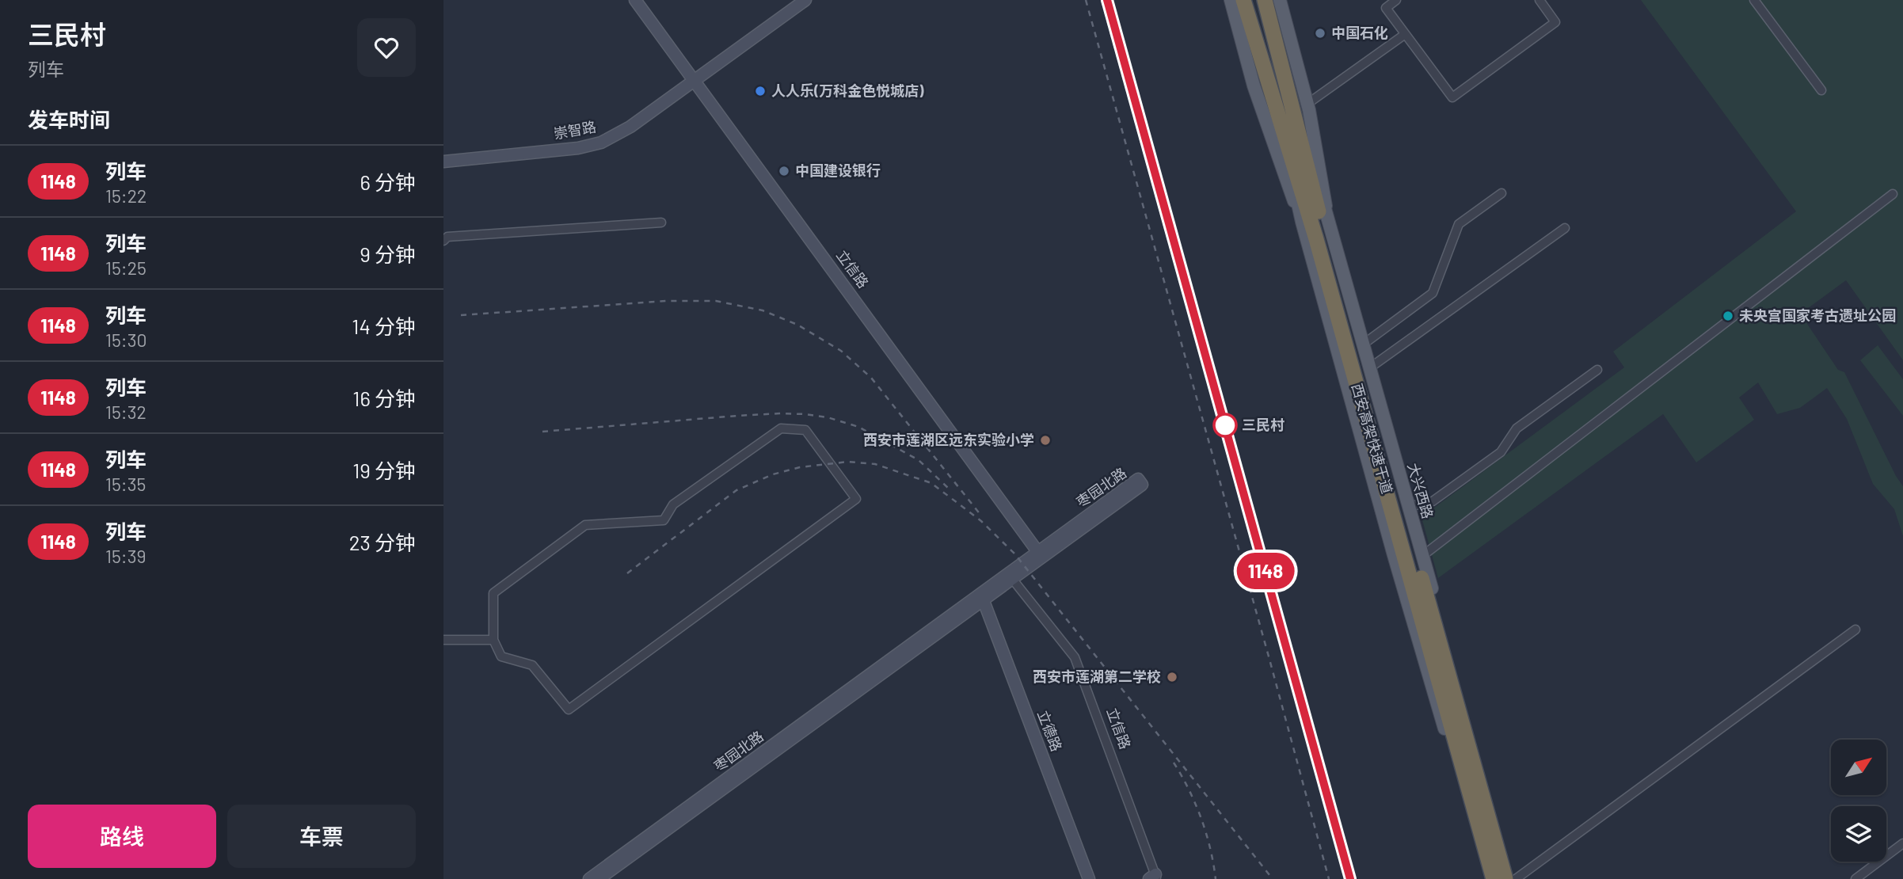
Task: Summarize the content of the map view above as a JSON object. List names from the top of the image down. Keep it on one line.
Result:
{"streets":{"highway":["西安高架快速干道"],"main road":["大兴西路"],"street":["崇智路","立信路","枣园北路","立德路"]},"crossings":[["崇智路","立信路"],["立信路","枣园北路"],["西安高架快速干道","大兴西路"],["枣园北路","立德路"]],"places":["中国石化","人人乐(万科金色悦城店)","中国建设银行","未央宫国家考古遗址公园","三民村","西安市莲湖区远东实验小学","西安市莲湖第二学校"],"north":"top right","page":{"heading":[["三民村","列车"],"发车时间"],"on_map":"1148","list":[{"mark":"1148","name":"列车","note":"15:22","value":"6 分钟"},{"mark":"1148","name":"列车","note":"15:25","value":"9 分钟"},{"mark":"1148","name":"列车","note":"15:30","value":"14 分钟"},{"mark":"1148","name":"列车","note":"15:32","value":"16 分钟"},{"mark":"1148","name":"列车","note":"15:35","value":"19 分钟"},{"mark":"1148","name":"列车","note":"15:39","value":"23 分钟"}],"buttons":["路线","车票"]}}
